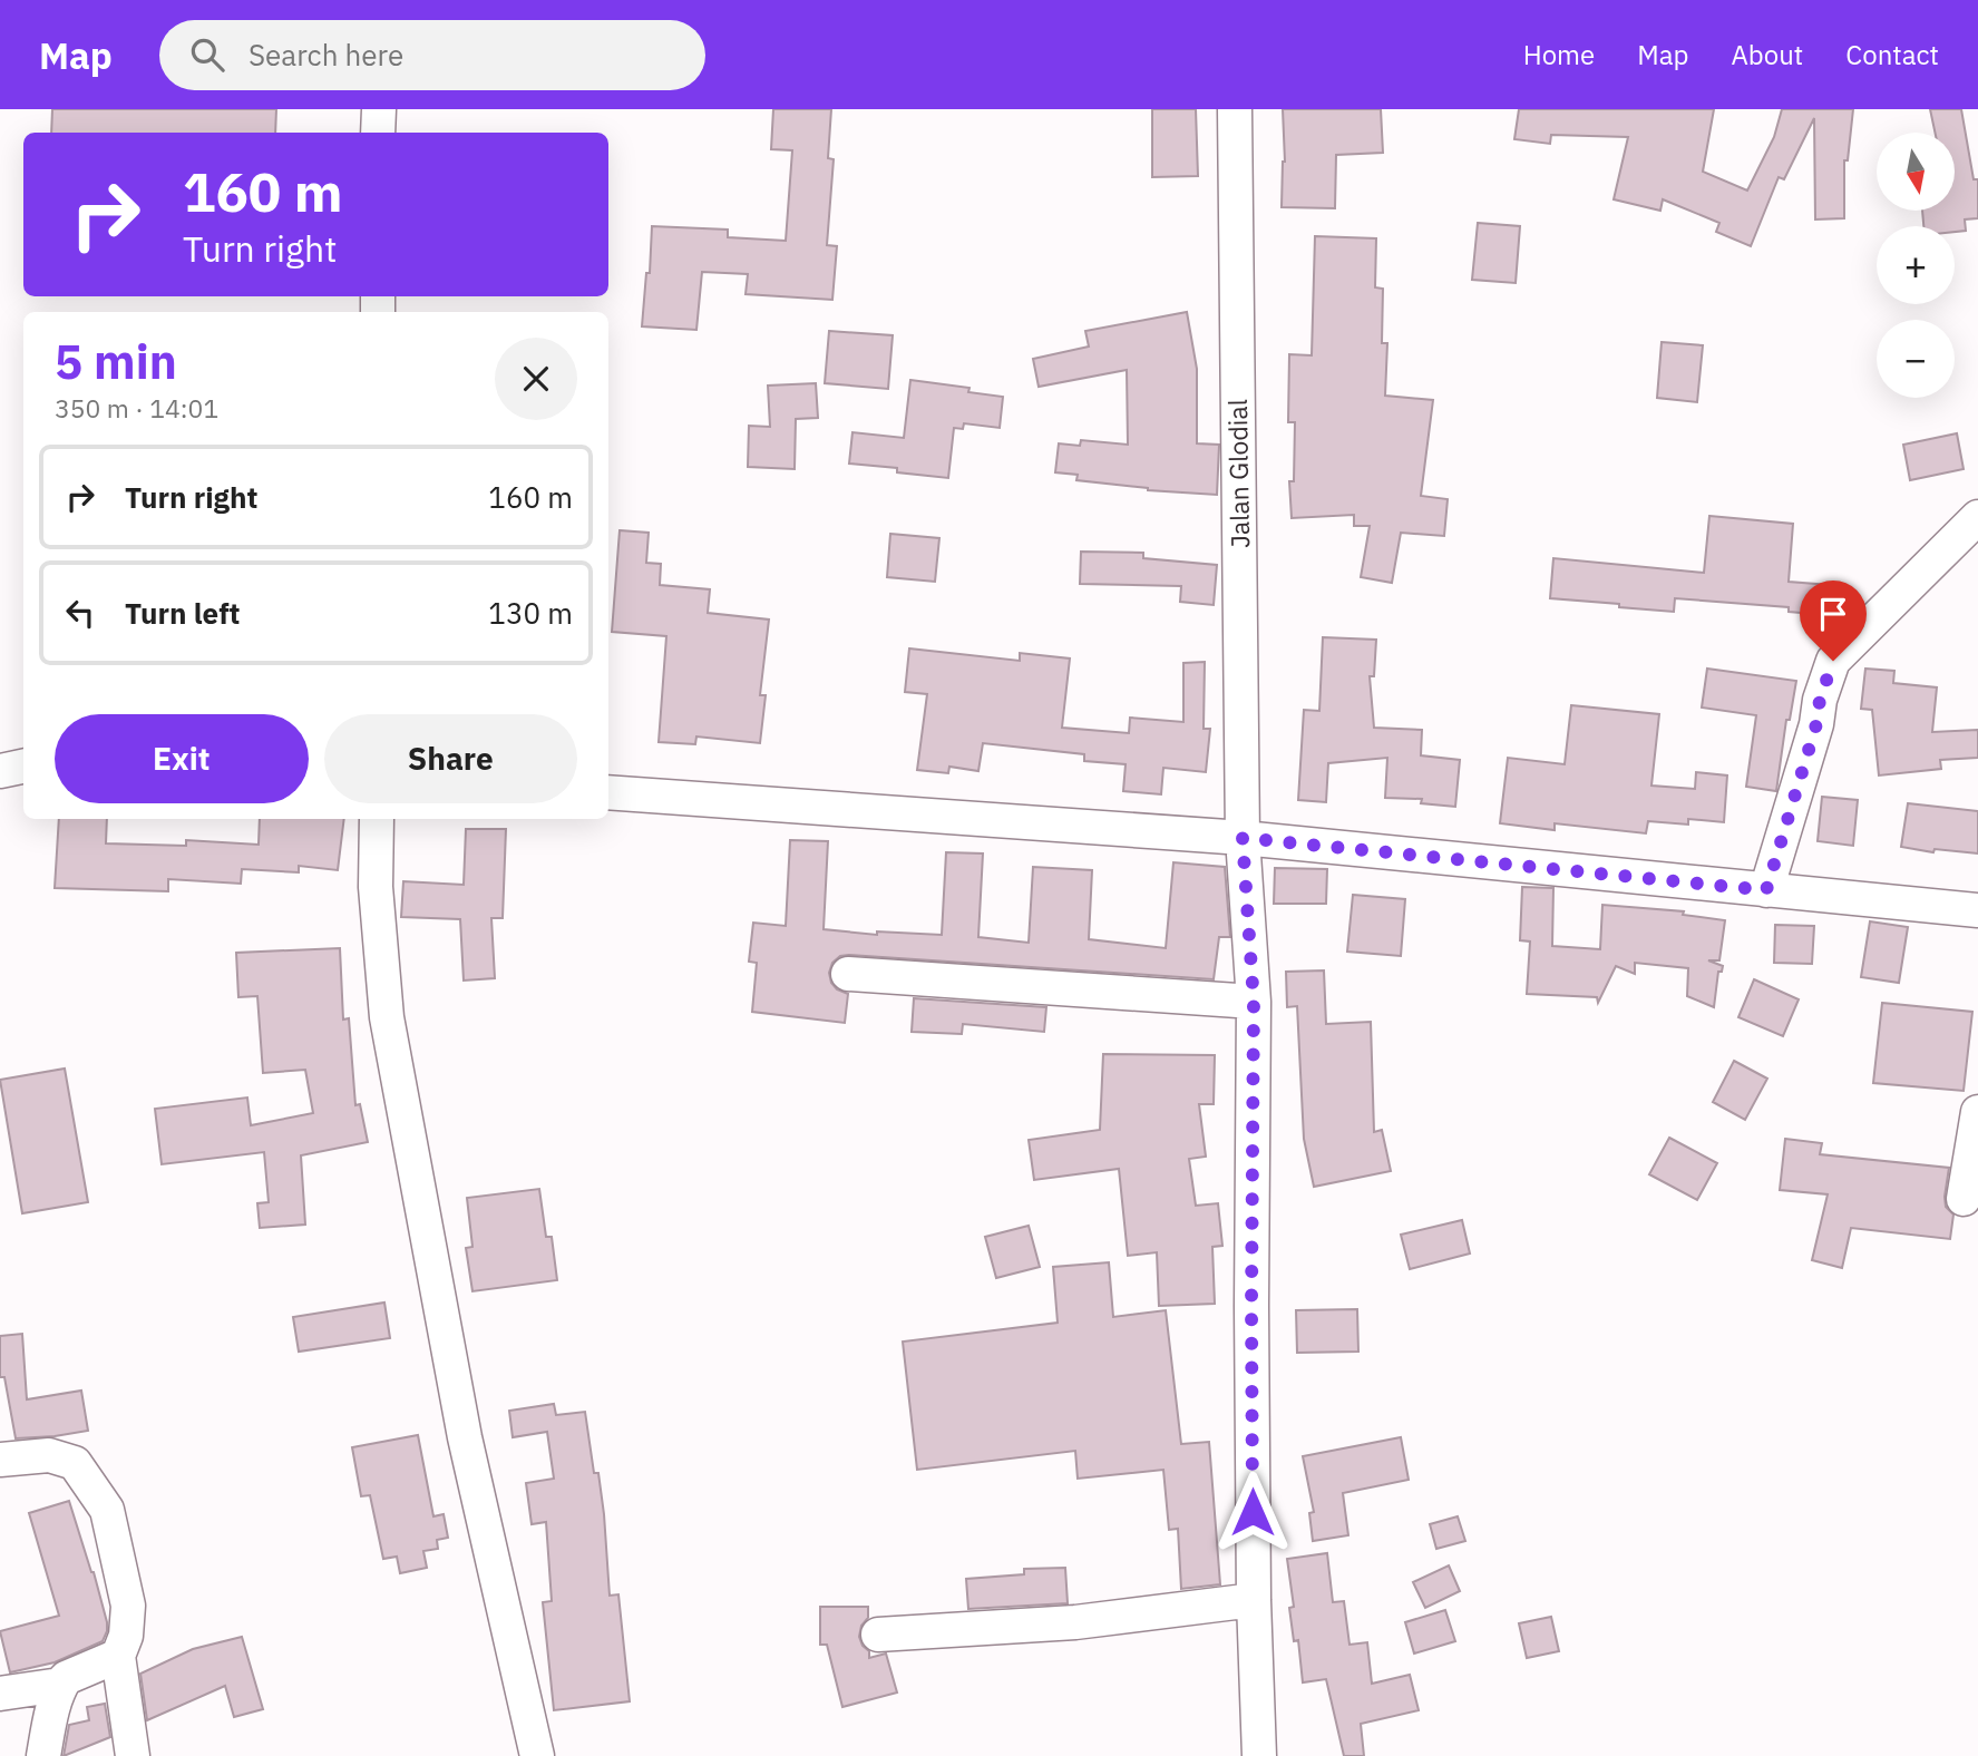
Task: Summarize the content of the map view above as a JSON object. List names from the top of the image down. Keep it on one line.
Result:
{"streets":{"street":["Jalan Glodial"]},"north":"bottom","page":{"header":"Map","search":"Search here","nav":["Home","Map","About","Contact"],"map_buttons":["+","−"],"turn":["160 m","Turn right"],"heading":["5 min","350 m · 14:01"],"list":[{"name":"Turn right","value":"160 m"},{"name":"Turn left","value":"130 m"}],"buttons":["Exit","Share"]}}
